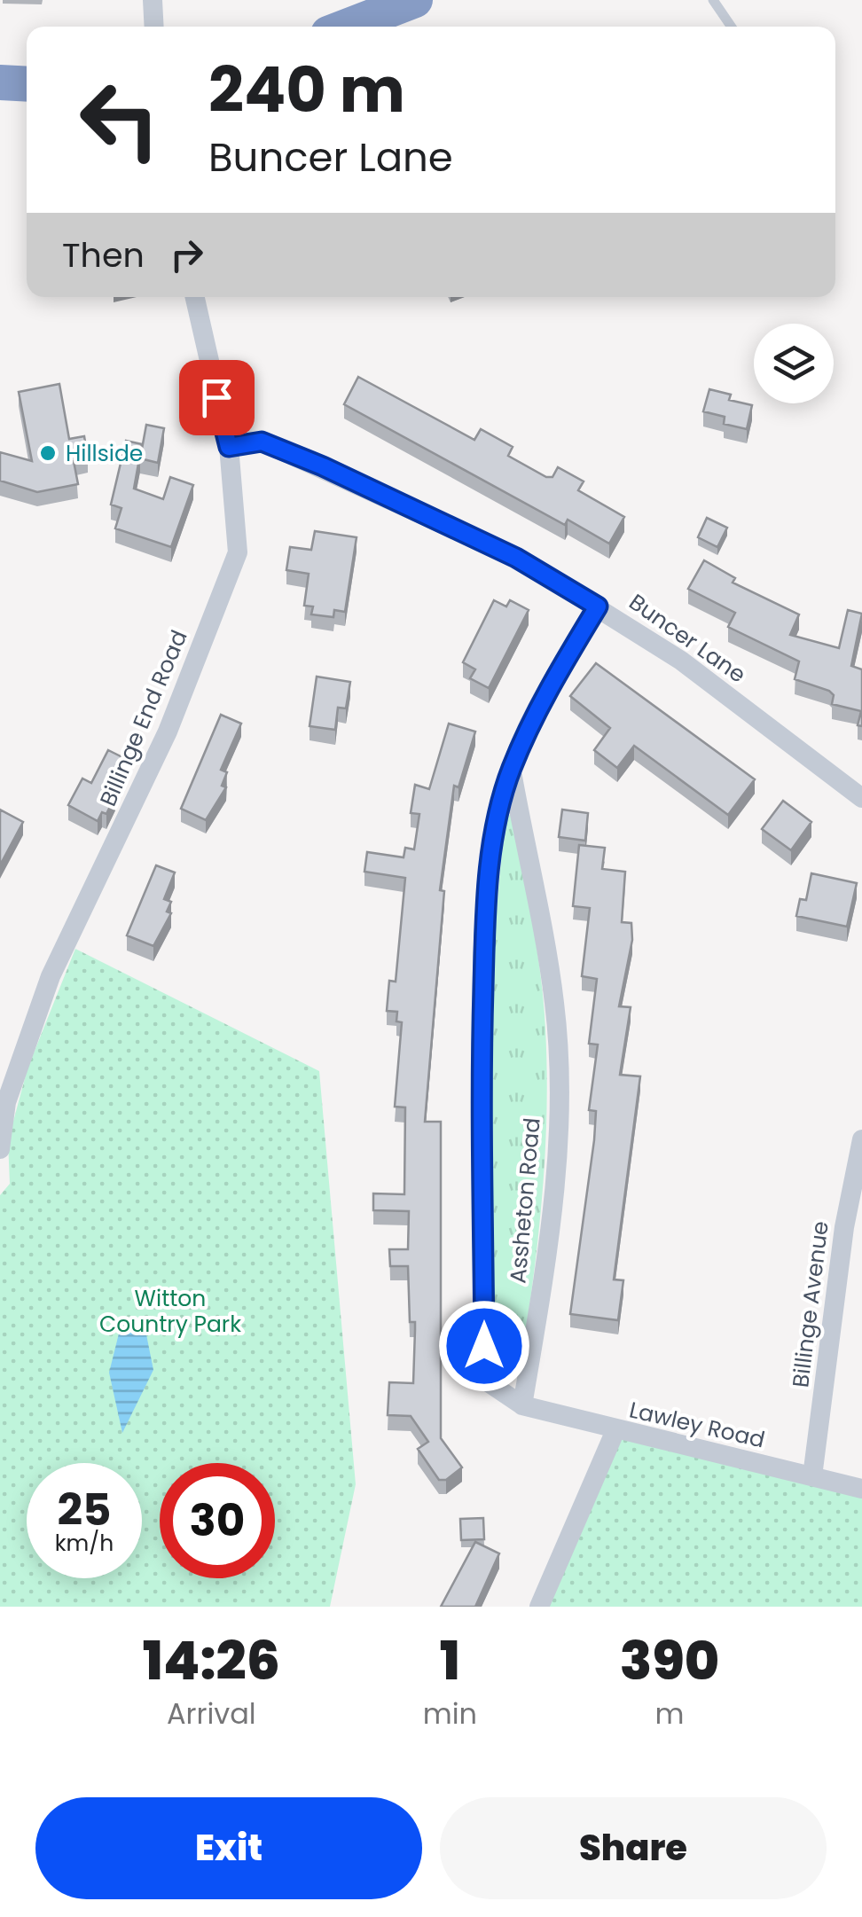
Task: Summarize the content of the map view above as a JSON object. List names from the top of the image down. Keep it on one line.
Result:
{"streets":{"street":["Buncer Lane","Billinge End Road","Assheton Road","Billinge Avenue","Lawley Road"]},"crossings":[["Buncer Lane","Billinge End Road"],["Buncer Lane","Assheton Road"],["Assheton Road","Lawley Road"],["Billinge Avenue","Lawley Road"]],"parks":["Witton Country Park"],"places":["Hillside"],"page":{"turn":["240 m","Buncer Lane"],"then":"Then","speed":"25 km/h","limit":"30","eta":["14:26","Arrival","1","min","390","m"],"buttons":["Exit","Share"]}}
